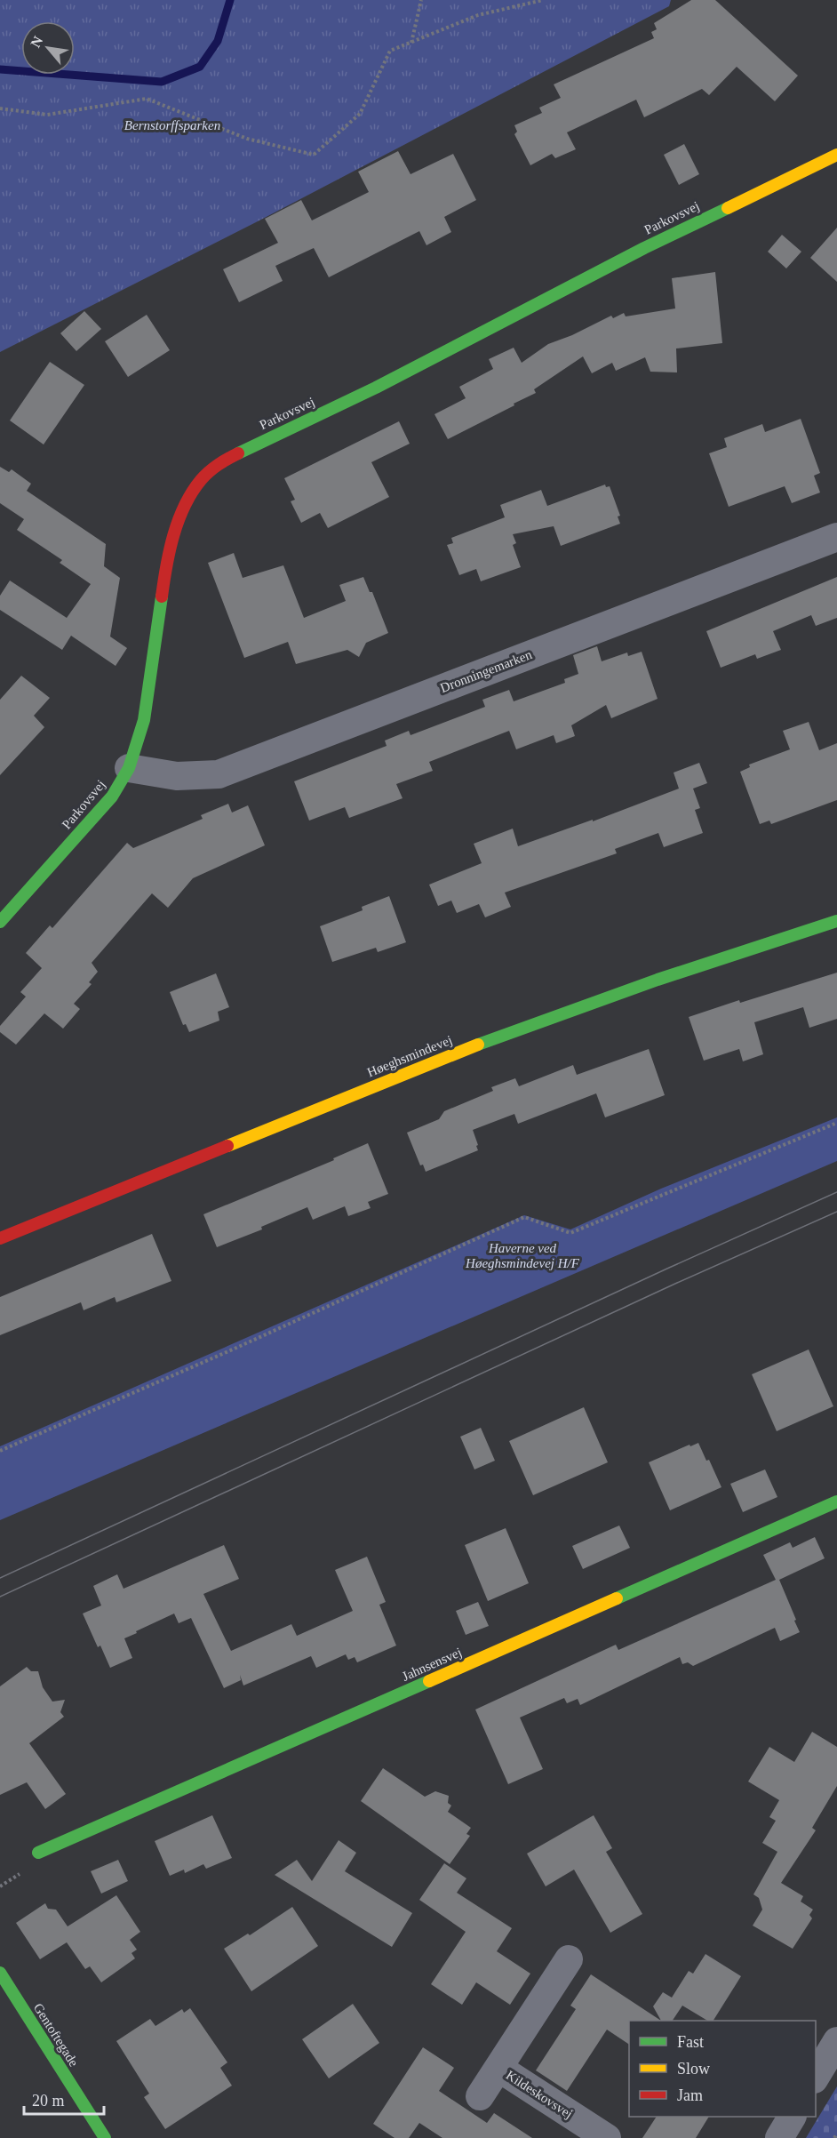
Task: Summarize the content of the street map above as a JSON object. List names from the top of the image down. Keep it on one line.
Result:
{"streets":{"street":["Parkovsvej","Dronningemarken","Høeghsmindevej","Jahnsensvej","Gentoftegade","Kildeskovsvej"]},"crossings":[["Parkovsvej","Dronningemarken"]],"parks":["Bernstorffsparken","Haverne ved Høeghsmindevej H/F"],"legend":["Fast","Slow","Jam"],"scale_bar":"20 m","north":"top left"}
